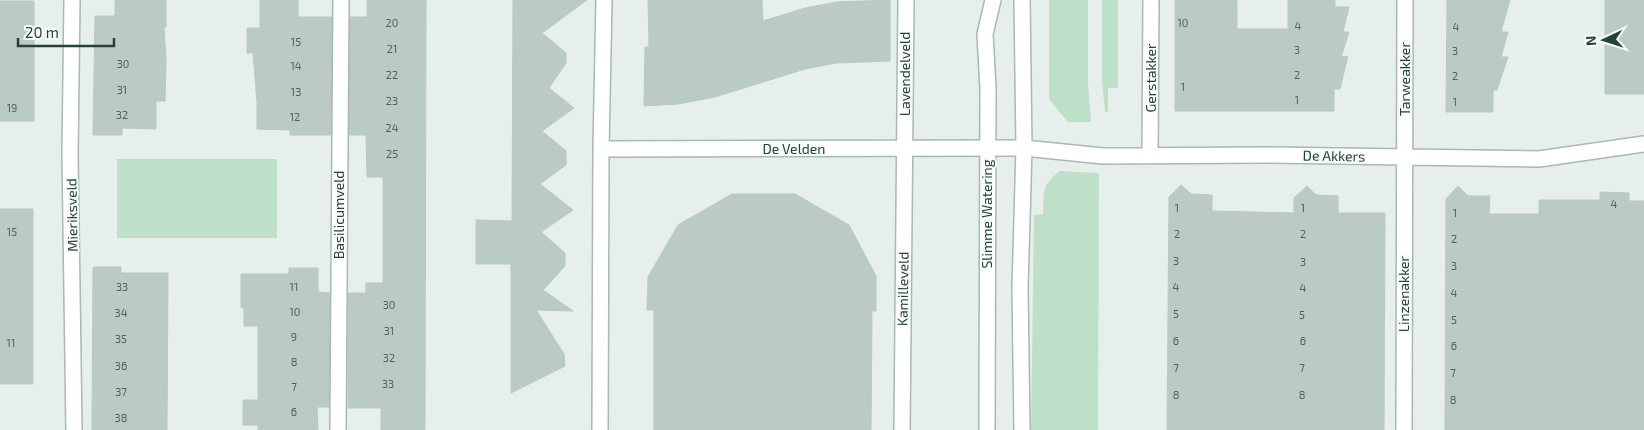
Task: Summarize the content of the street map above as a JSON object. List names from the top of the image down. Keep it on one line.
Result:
{"streets":{"street":["Lavendelveld","Gerstakker","Tarweakker","De Velden","De Akkers","Slimme Watering","Mieriksveld","Basilicumveld","Kamilleveld","Linzenakker"]},"crossings":[["Lavendelveld","De Velden"],["Lavendelveld","Kamilleveld"],["Gerstakker","De Akkers"],["Tarweakker","De Akkers"],["Tarweakker","Linzenakker"],["De Velden","De Akkers"],["De Velden","Slimme Watering"],["De Velden","Kamilleveld"],["De Akkers","Slimme Watering"],["De Akkers","Linzenakker"]],"house_numbers":["20","10","4","4","15","21","3","3","30","14","22","2","2","1","31","13","1","23","1","19","32","12","24","25","4","1","1","1","15","2","2","2","3","3","3","33","11","4","4","4","30","10","34","5","5","5","31","9","35","6","6","11","6","32","8","36","7","7","7","33","7","37","8","8","8","6","38"],"scale_bar":"20 m","north":"left"}
